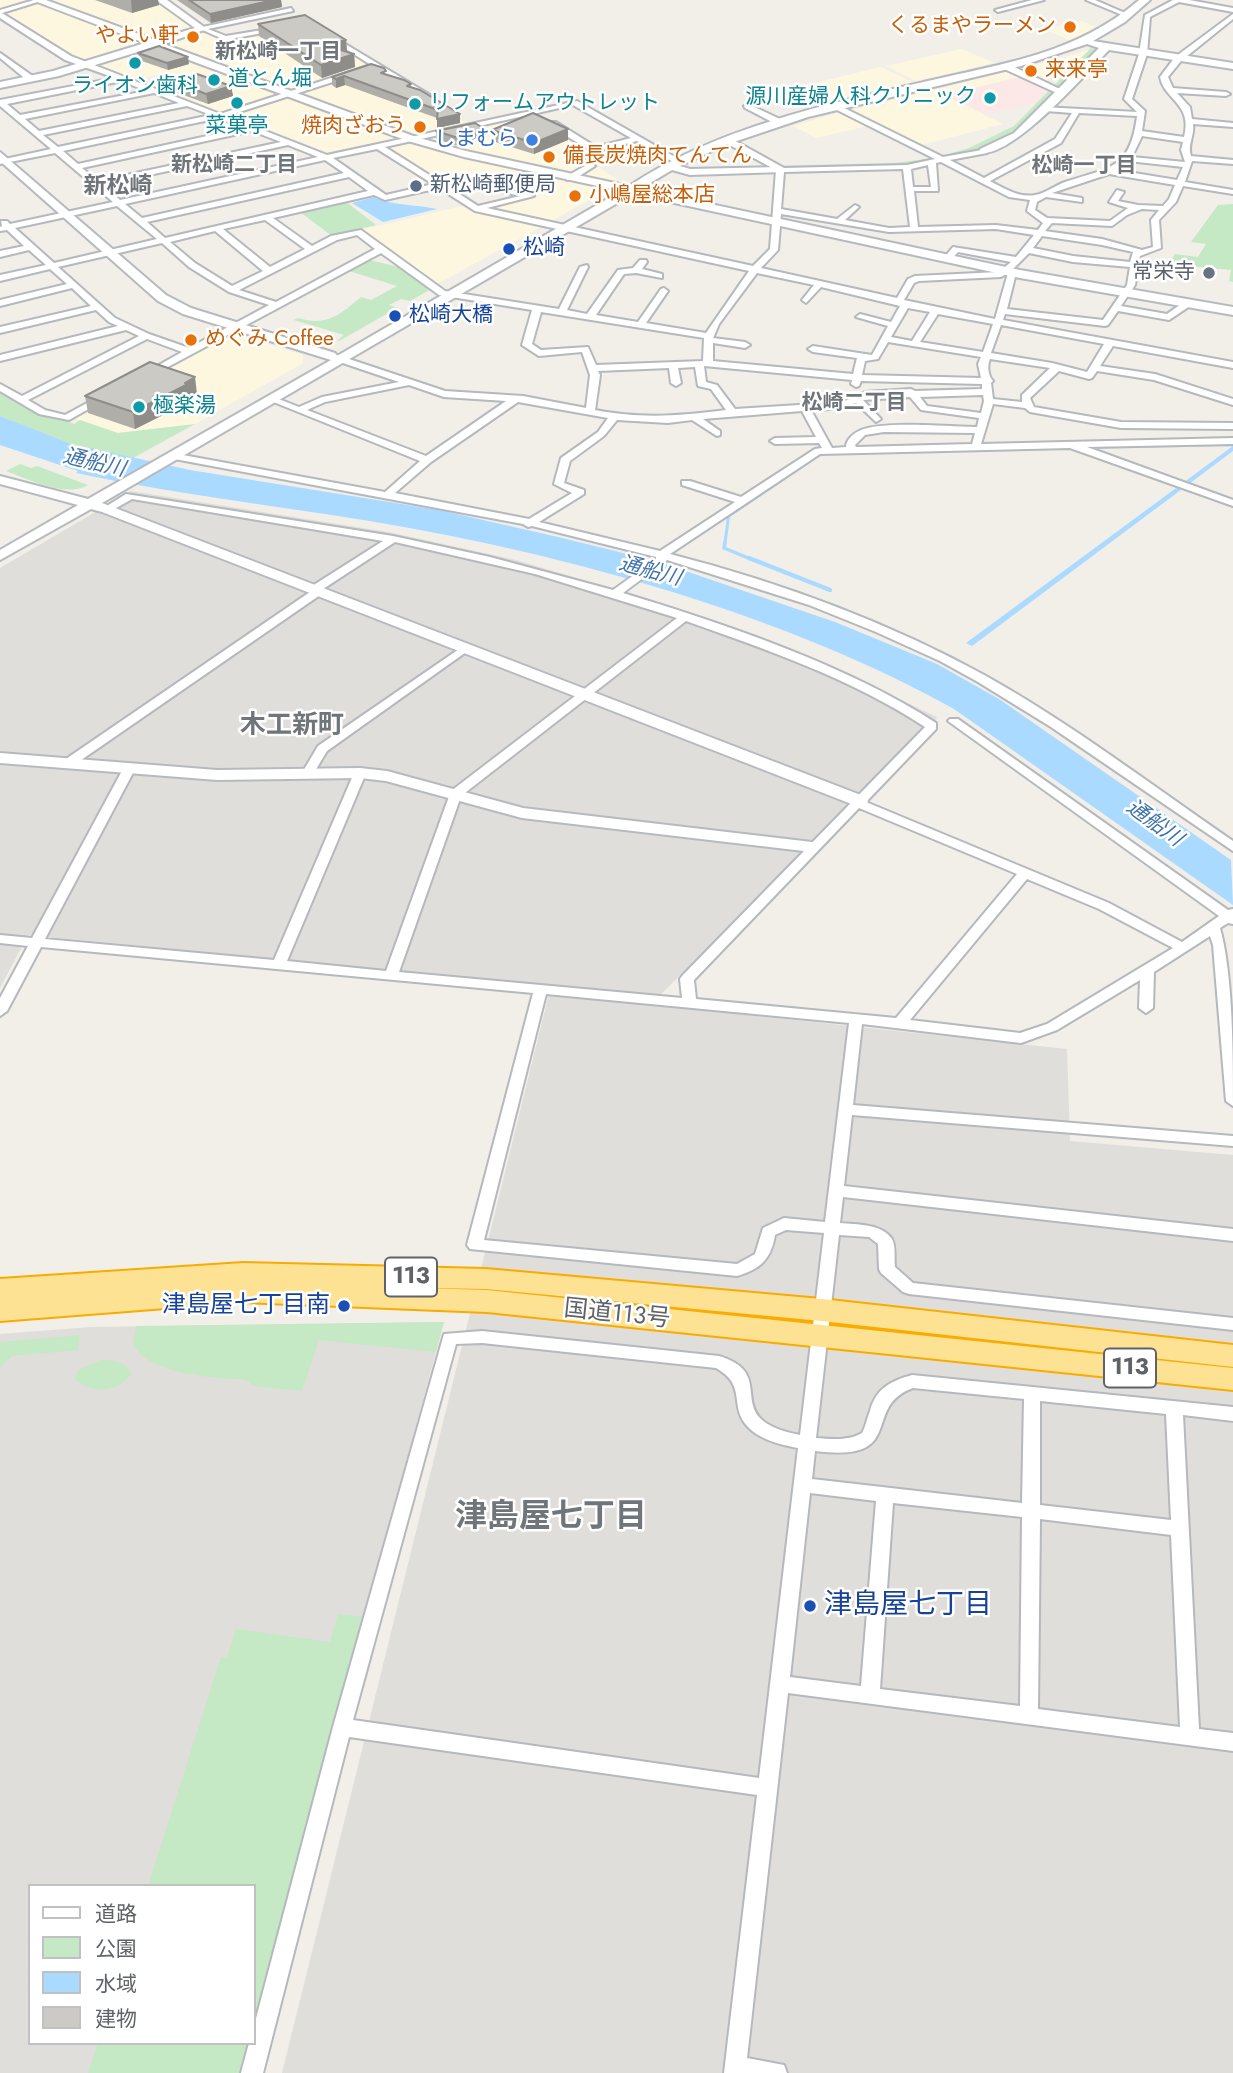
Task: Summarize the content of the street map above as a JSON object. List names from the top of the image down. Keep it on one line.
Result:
{"streets":{"highway":["113","国道113号"]},"districts":["新松崎一丁目","新松崎二丁目","松崎一丁目","新松崎","松崎二丁目","木工新町","津島屋七丁目"],"water":["通船川"],"places":["くるまやラーメン","やよい軒","ライオン歯科","来来亭","道とん堀","源川産婦人科クリニック","菜菓亭","リフォームアウトレット","焼肉ざおう","しまむら","備長炭焼肉てんてん","新松崎郵便局","小嶋屋総本店","松崎","常栄寺","松崎大橋","めぐみ Coffee","極楽湯","津島屋七丁目南","津島屋七丁目"],"legend":["道路","公園","水域","建物"]}
